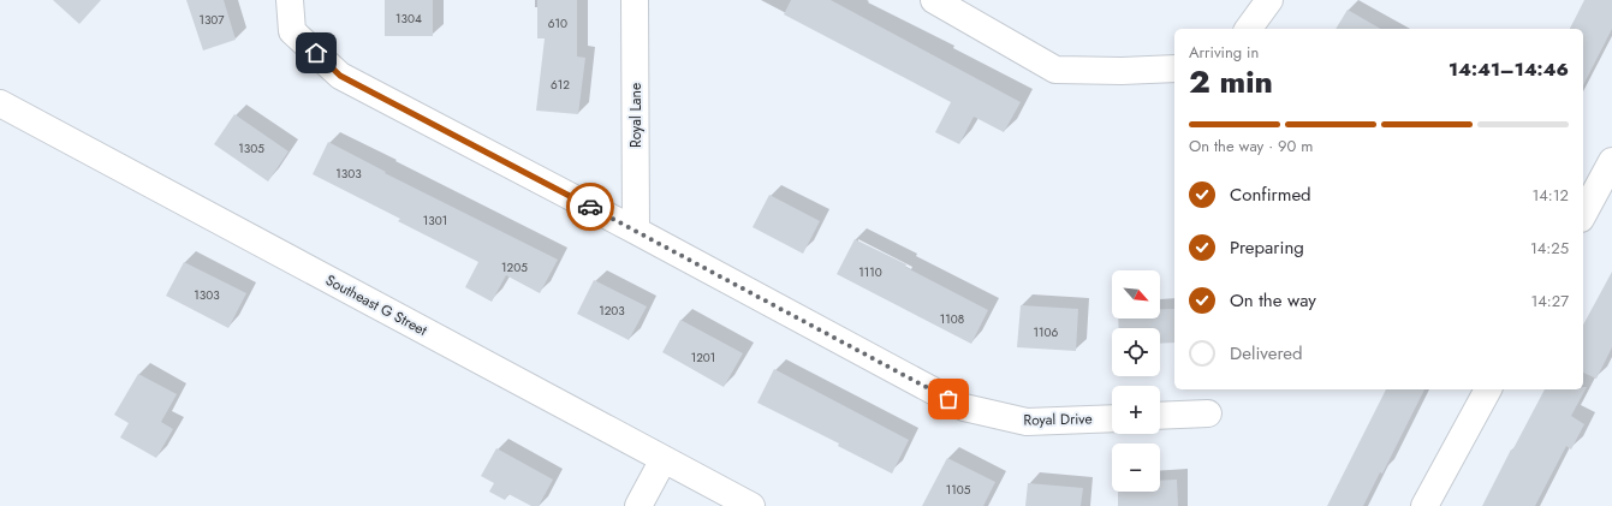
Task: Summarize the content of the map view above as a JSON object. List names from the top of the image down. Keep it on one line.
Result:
{"streets":{"street":["Royal Lane","Southeast G Street","Royal Drive"]},"crossings":[["Royal Lane","Royal Drive"]],"house_numbers":["1304","1307","610","612","1305","1303","1301","1205","1110","1303","1203","1108","1106","1201","1105"],"north":"bottom right","page":{"heading":["2 min","Arriving in","14:41–14:46"],"bar":"On the way · 90 m","list":[["Confirmed","14:12"],["Preparing","14:25"],["On the way","14:27"],"Delivered"],"map_buttons":["+","−"]}}
